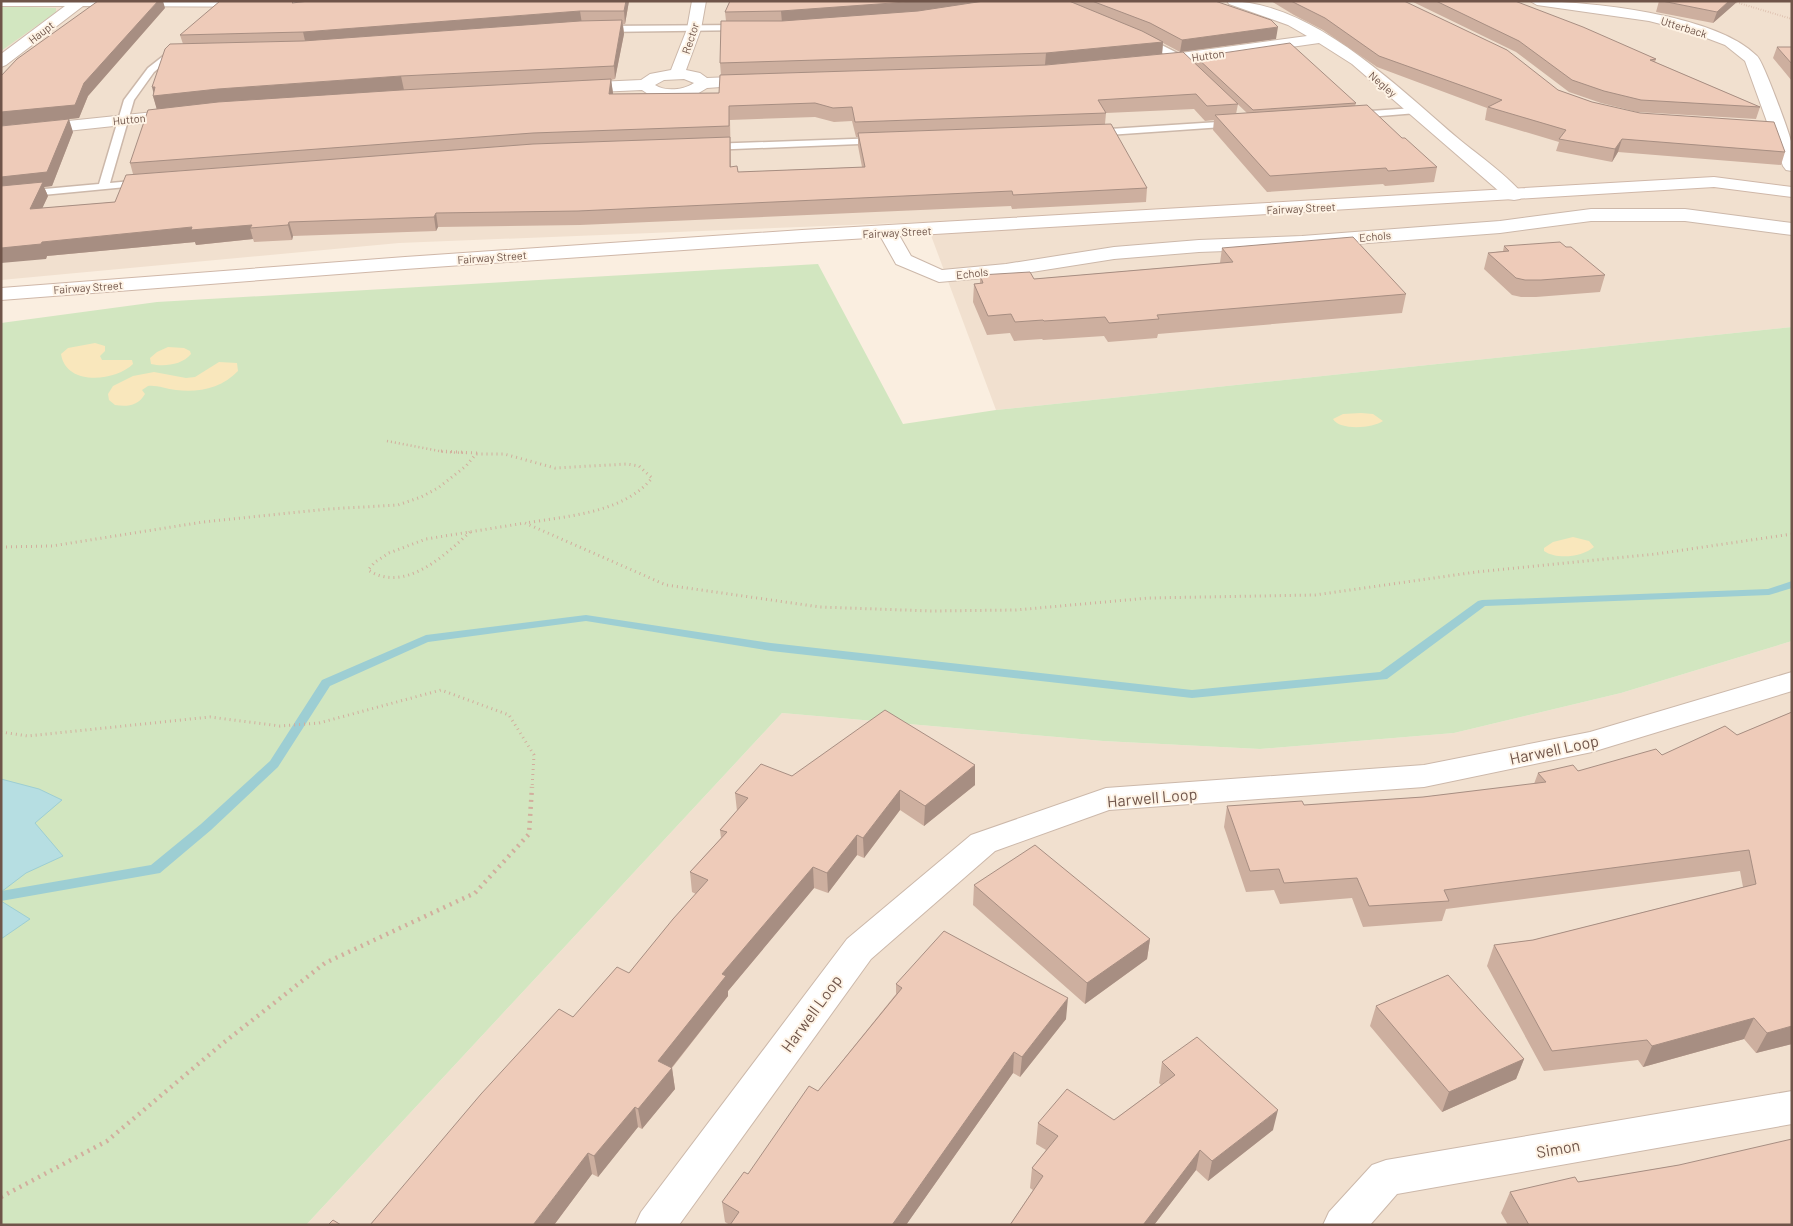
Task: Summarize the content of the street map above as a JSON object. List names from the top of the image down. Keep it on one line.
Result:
{"streets":{"street":["Utterback","Haupt","Rector","Hutton","Negley","Fairway Street","Echols","Harwell Loop","Simon"]},"crossings":[["Hutton","Negley"],["Negley","Fairway Street"],["Fairway Street","Echols"]]}
